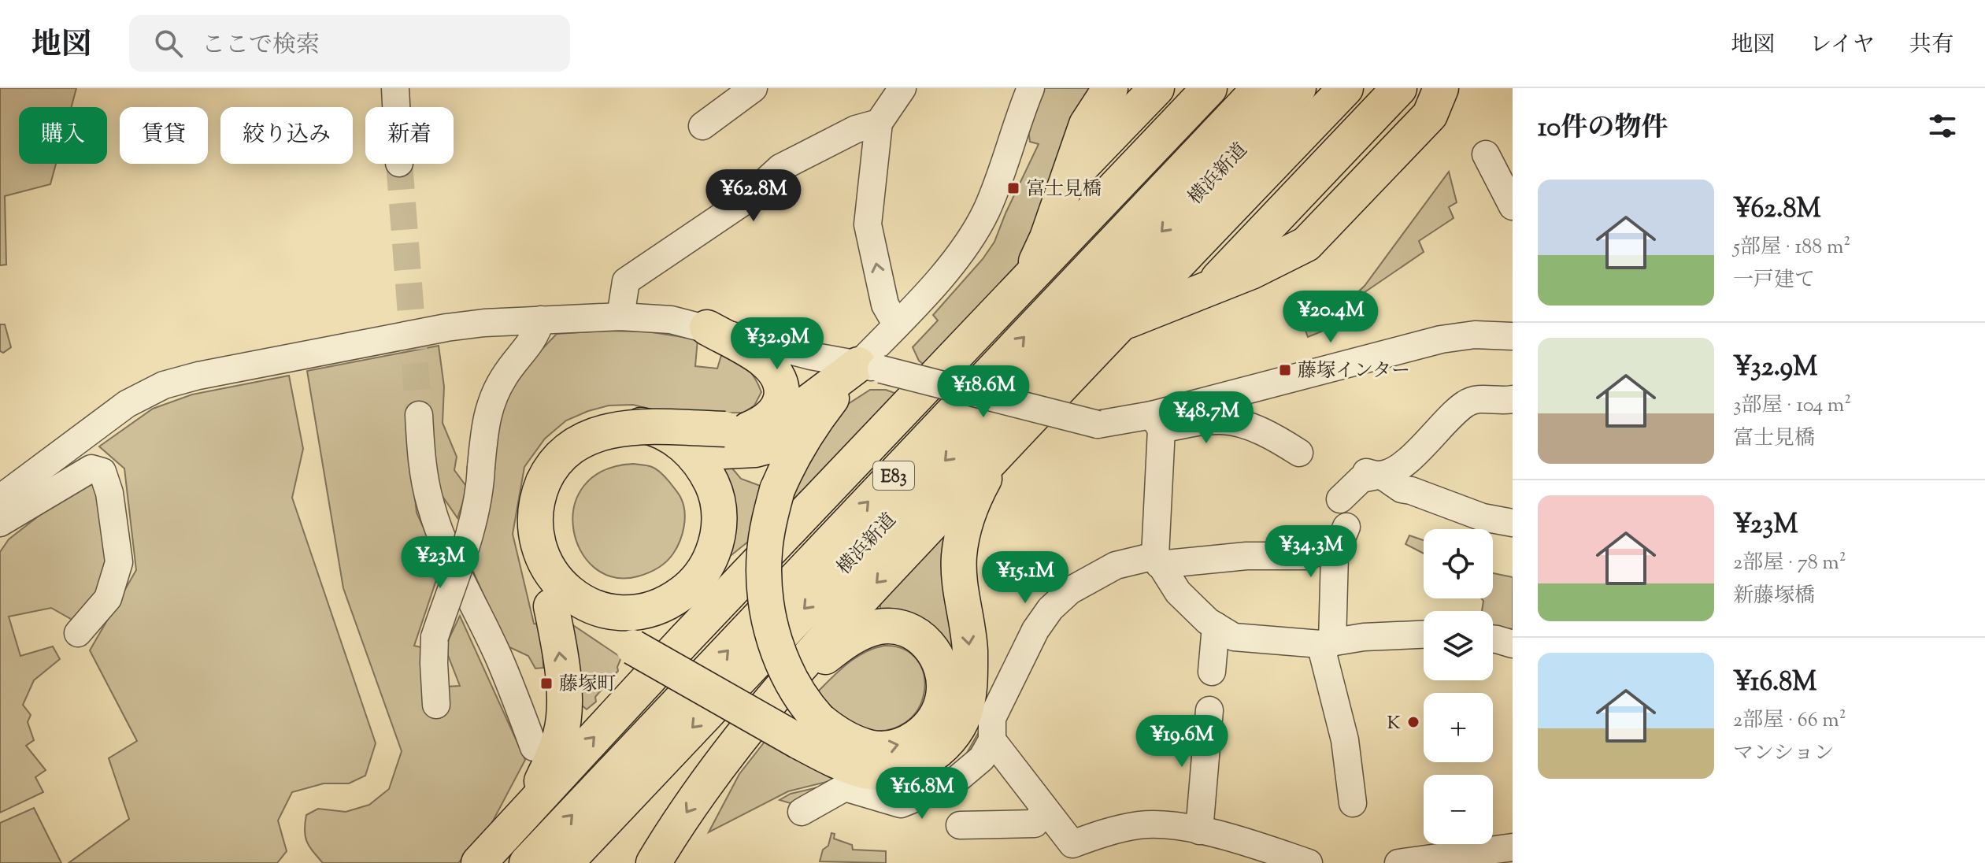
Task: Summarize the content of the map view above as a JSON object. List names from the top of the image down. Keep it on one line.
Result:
{"streets":{"highway":["横浜新道","E83"]},"places":{"transit":["富士見橋","藤塚インター","藤塚町"],"other":["K"]},"page":{"header":"地図","search":"ここで検索","nav":["地図","レイヤ","共有"],"heading":"10件の物件","chip":["購入","賃貸","絞り込み","新着"],"list":[{"name":"¥62.8M","note":"5部屋 · 188 m² · 一戸建て"},{"name":"¥32.9M","note":"3部屋 · 104 m² · 富士見橋"},{"name":"¥23M","note":"2部屋 · 78 m² · 新藤塚橋"},{"name":"¥16.8M","note":"2部屋 · 66 m² · マンション"}],"price":["¥62.8M","¥20.4M","¥32.9M","¥18.6M","¥48.7M","¥34.3M","¥23M","¥15.1M","¥19.6M","¥16.8M"],"map_buttons":["+","−"]}}
